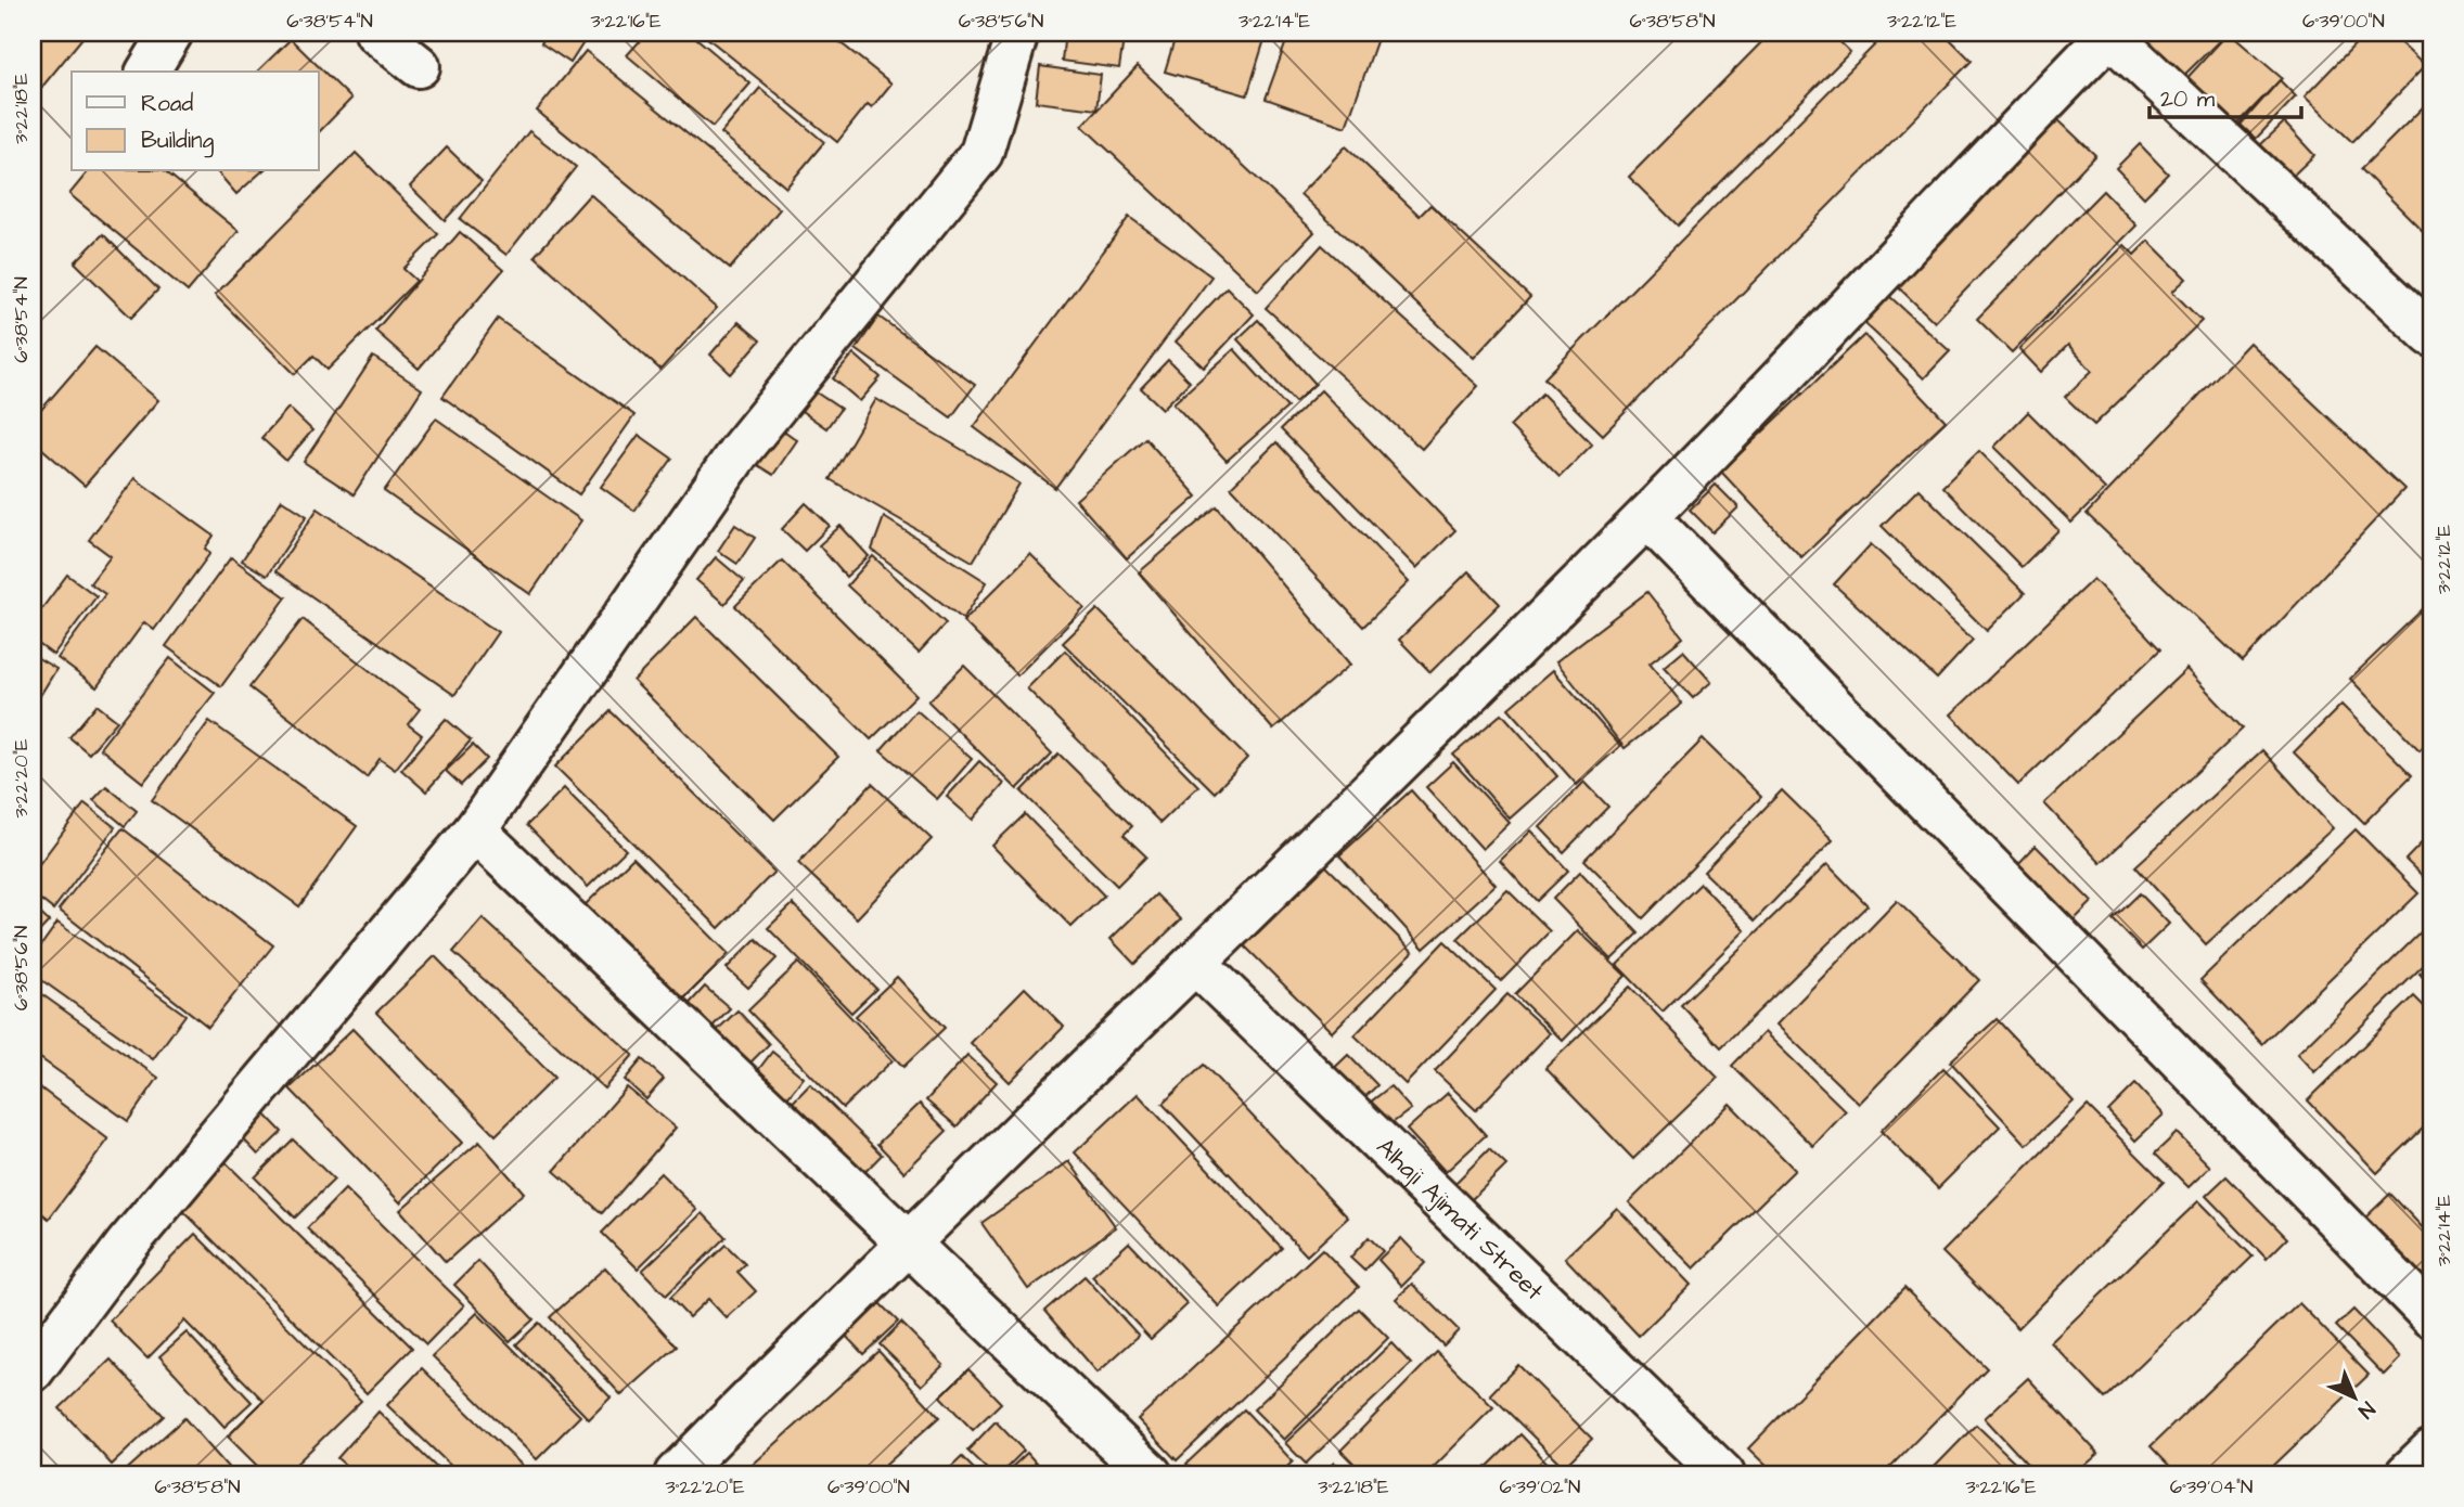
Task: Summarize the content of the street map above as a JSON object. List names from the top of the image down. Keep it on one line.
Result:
{"streets":{"street":["Alhaji Ajimati Street"]},"legend":["Road","Building"],"scale_bar":"20 m","north":"bottom right","coordinates":["6°38'54\"N","3°22'16\"E","6°38'56\"N","3°22'14\"E","6°38'58\"N","3°22'12\"E","6°39'00\"N","3°22'18\"E","3°22'20\"E","6°39'02\"N","6°39'04\"N"]}
